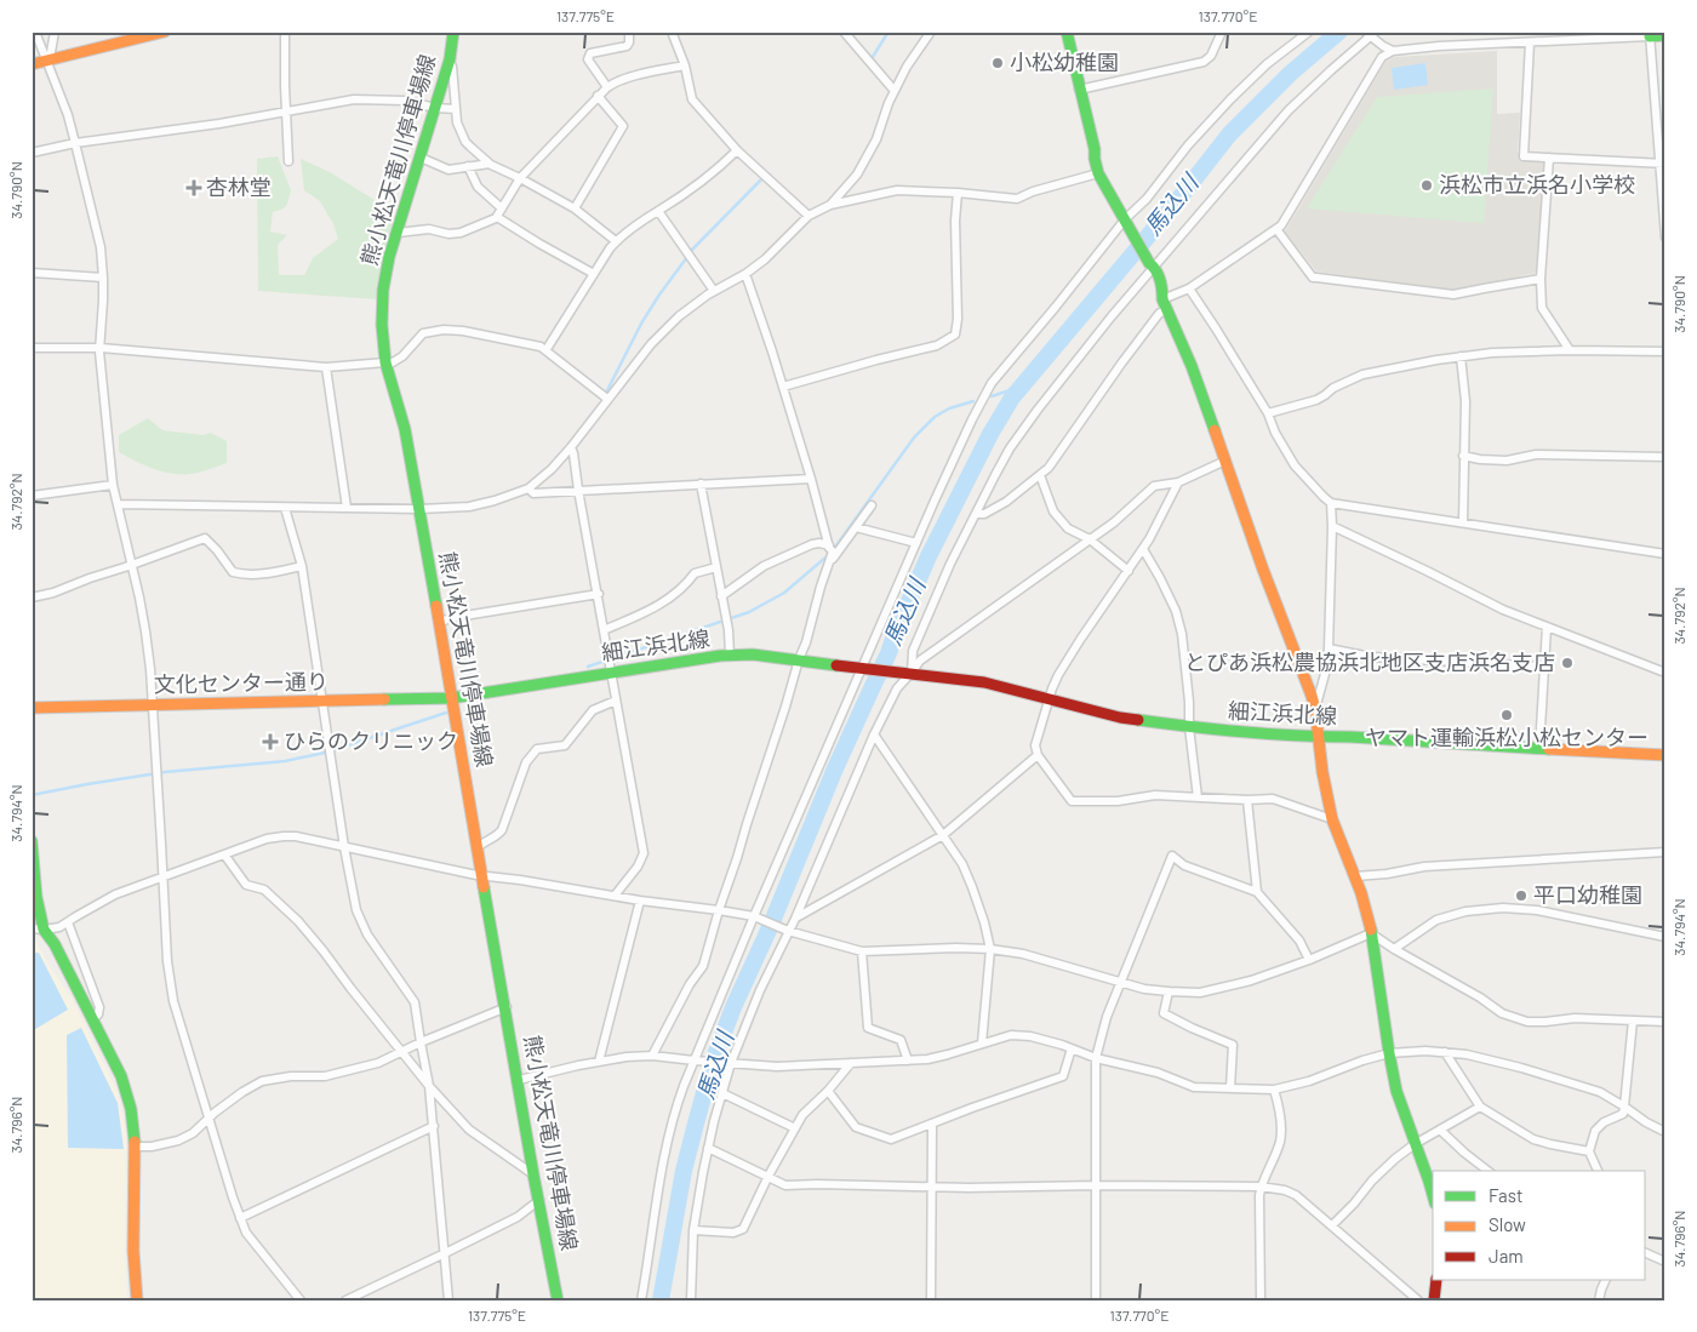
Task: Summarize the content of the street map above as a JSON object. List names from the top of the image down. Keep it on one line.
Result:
{"streets":{"main road":["熊小松天竜川停車場線","細江浜北線","文化センター通り"]},"crossings":[["熊小松天竜川停車場線","細江浜北線"],["熊小松天竜川停車場線","文化センター通り"],["細江浜北線","文化センター通り"]],"water":["馬込川"],"places":{"other":["小松幼稚園","浜松市立浜名小学校","とぴあ浜松農協浜北地区支店浜名支店","ヤマト運輸浜松小松センター","平口幼稚園"],"health":["杏林堂","ひらのクリニック"]},"legend":["Fast","Slow","Jam"],"coordinates":["137.775°E","137.770°E","34.790°N","34.792°N","34.794°N","34.796°N"]}
